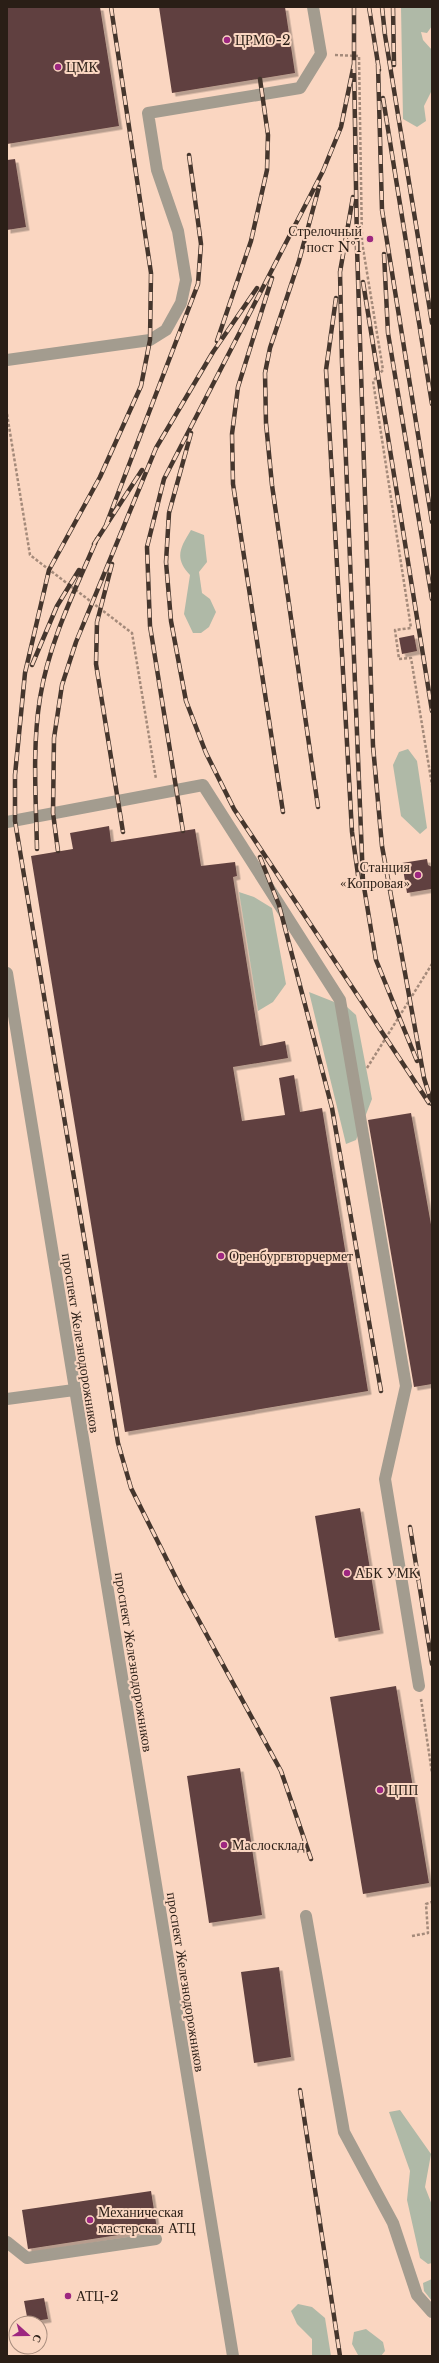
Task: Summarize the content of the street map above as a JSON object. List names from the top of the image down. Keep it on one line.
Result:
{"streets":{"street":["проспект Железнодорожников"]},"places":["ЦРМО-2","ЦМК","Стрелочный пост №1","Станция «Копровая»","Оренбургвторчермет","АБК УМК","ЦПП","Маслосклад","Механическая мастерская АТЦ","АТЦ-2"],"north":"right"}
